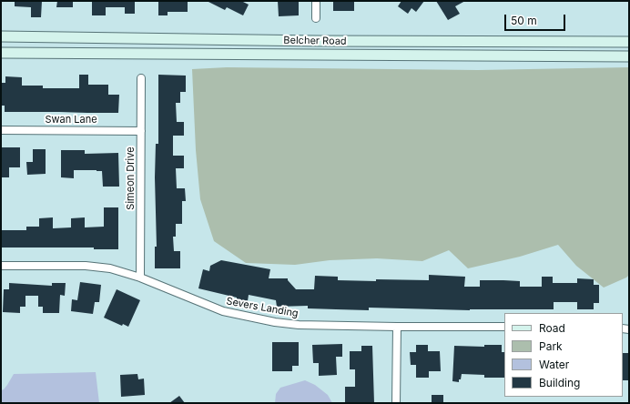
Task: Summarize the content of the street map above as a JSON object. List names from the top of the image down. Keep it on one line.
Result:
{"streets":{"main road":["Belcher Road"],"street":["Swan Lane","Simeon Drive","Severs Landing"]},"crossings":[["Swan Lane","Simeon Drive"],["Simeon Drive","Severs Landing"]],"legend":["Road","Park","Water","Building"],"scale_bar":"50 m"}
